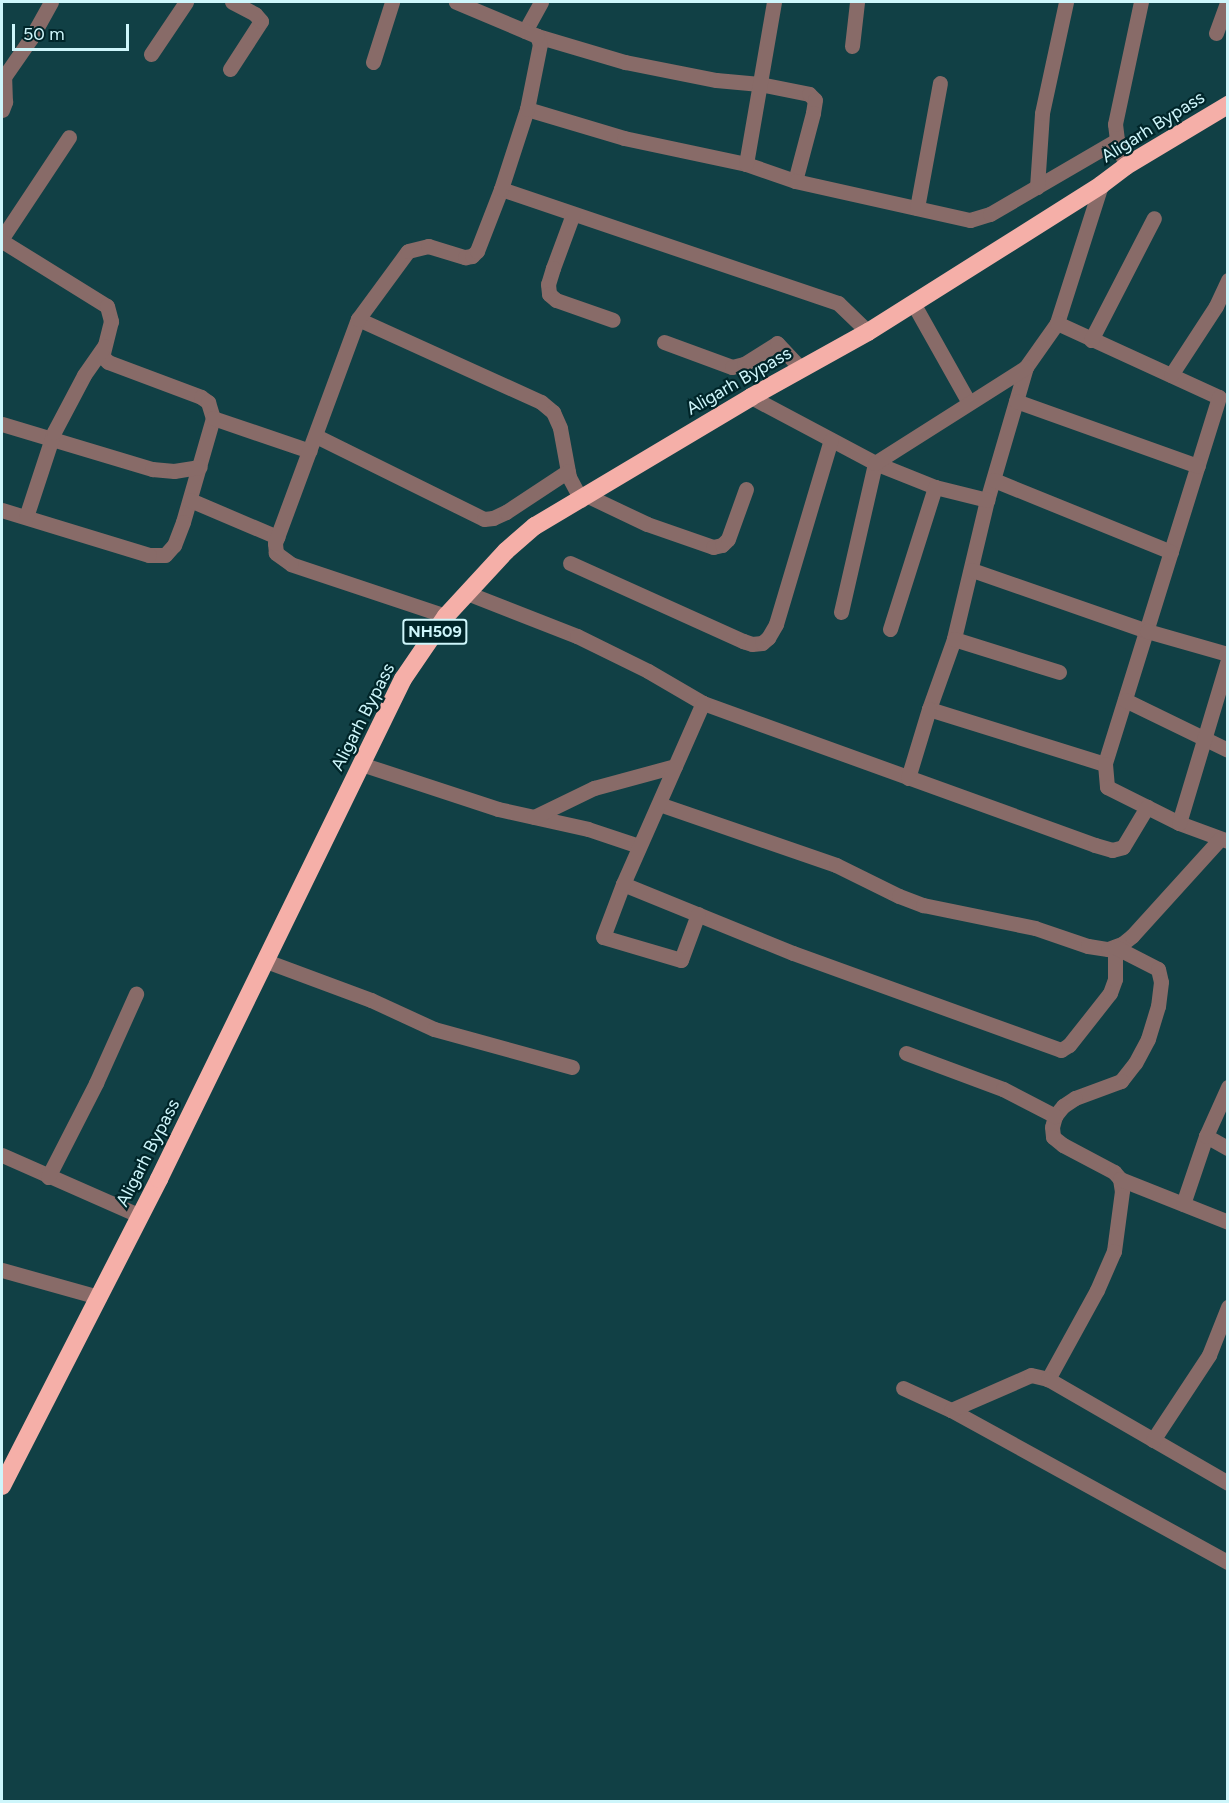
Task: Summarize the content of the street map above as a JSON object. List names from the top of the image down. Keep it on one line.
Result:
{"streets":{"highway":["Aligarh Bypass","NH509"]},"scale_bar":"50 m"}
